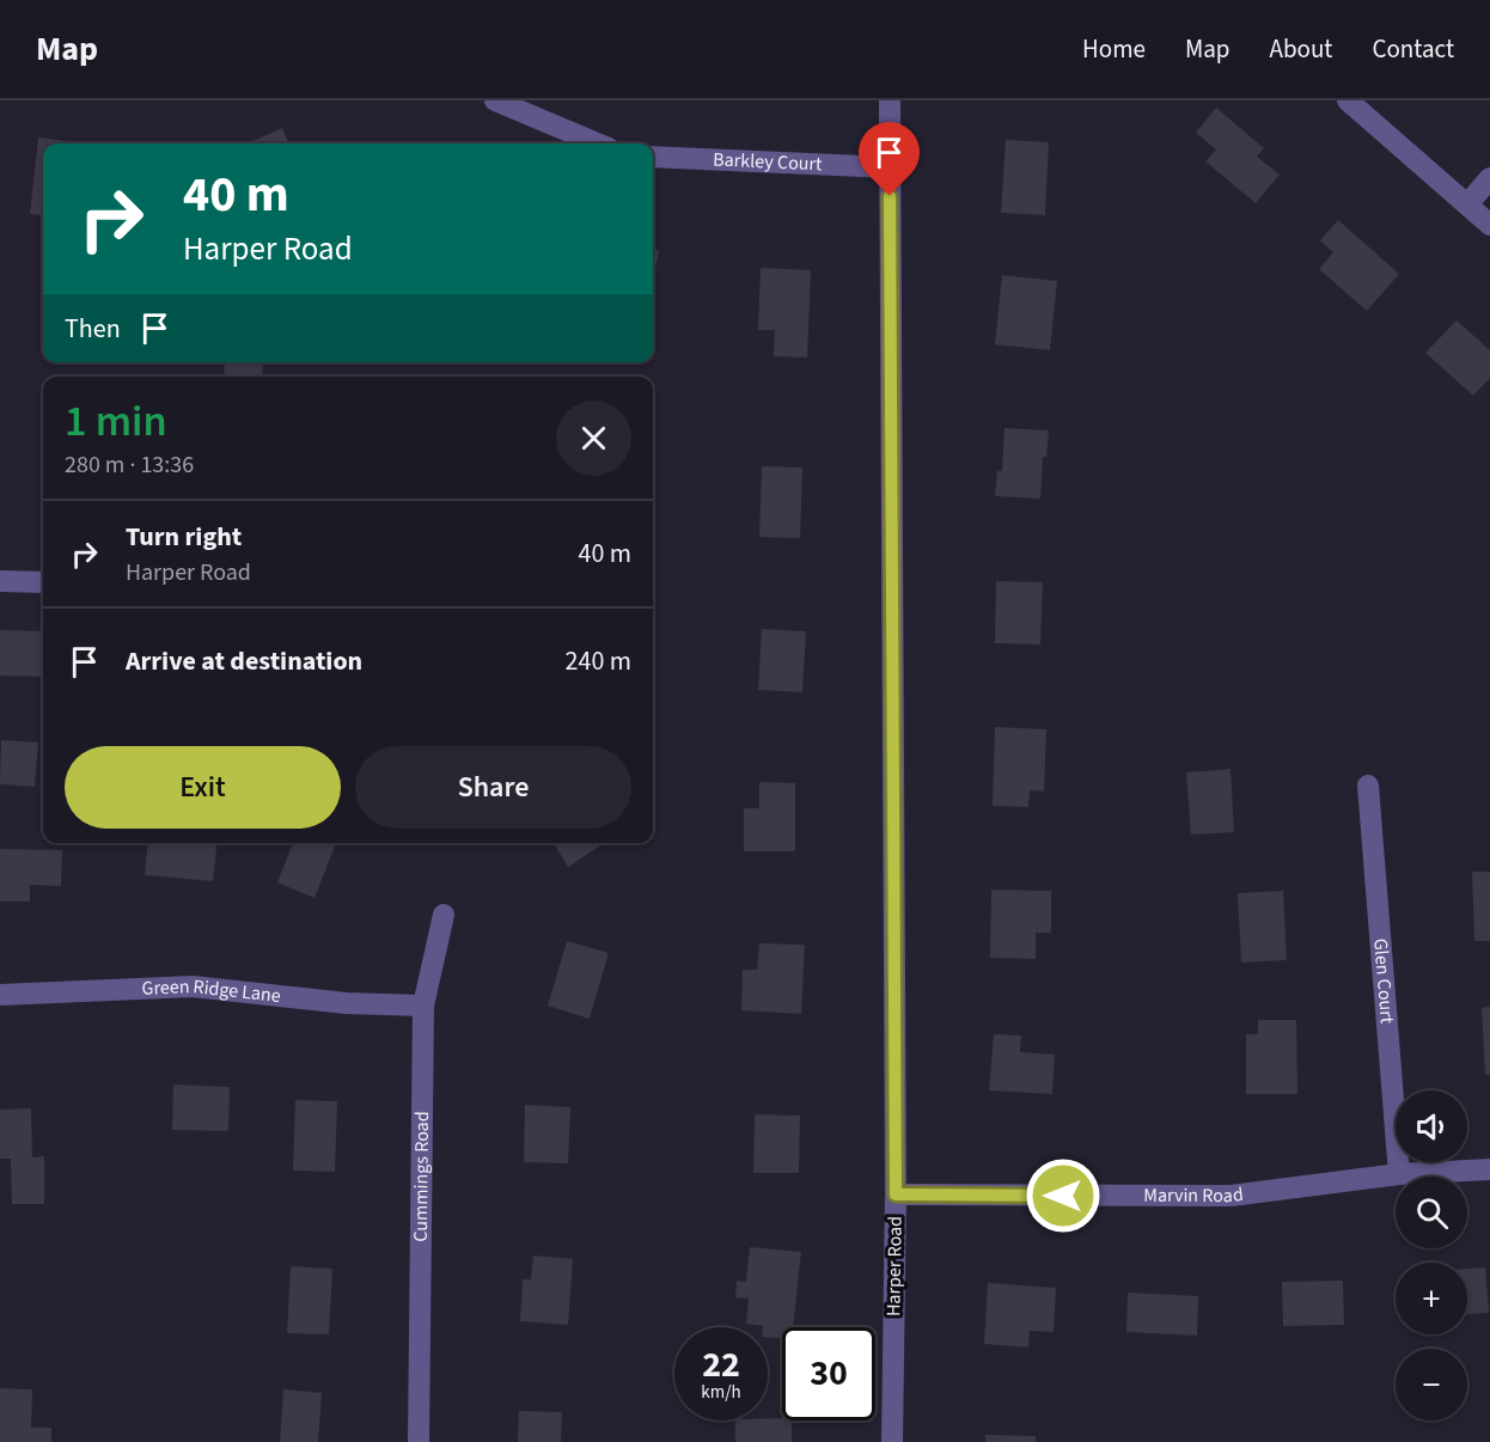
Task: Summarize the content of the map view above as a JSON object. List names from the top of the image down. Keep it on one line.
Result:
{"streets":{"street":["Barkley Court","Glen Court","Green Ridge Lane","Cummings Road","Marvin Road","Harper Road"]},"crossings":[["Barkley Court","Harper Road"],["Glen Court","Marvin Road"],["Green Ridge Lane","Cummings Road"],["Marvin Road","Harper Road"]],"page":{"header":"Map","nav":["Home","Map","About","Contact"],"turn":["40 m","Harper Road"],"then":"Then","heading":["1 min","280 m · 13:36"],"list":[{"name":"Turn right","note":"Harper Road","value":"40 m"},{"name":"Arrive at destination","value":"240 m"}],"buttons":["Exit","Share"],"map_buttons":["+","−"],"speed":"22 km/h","limit":"30"}}
